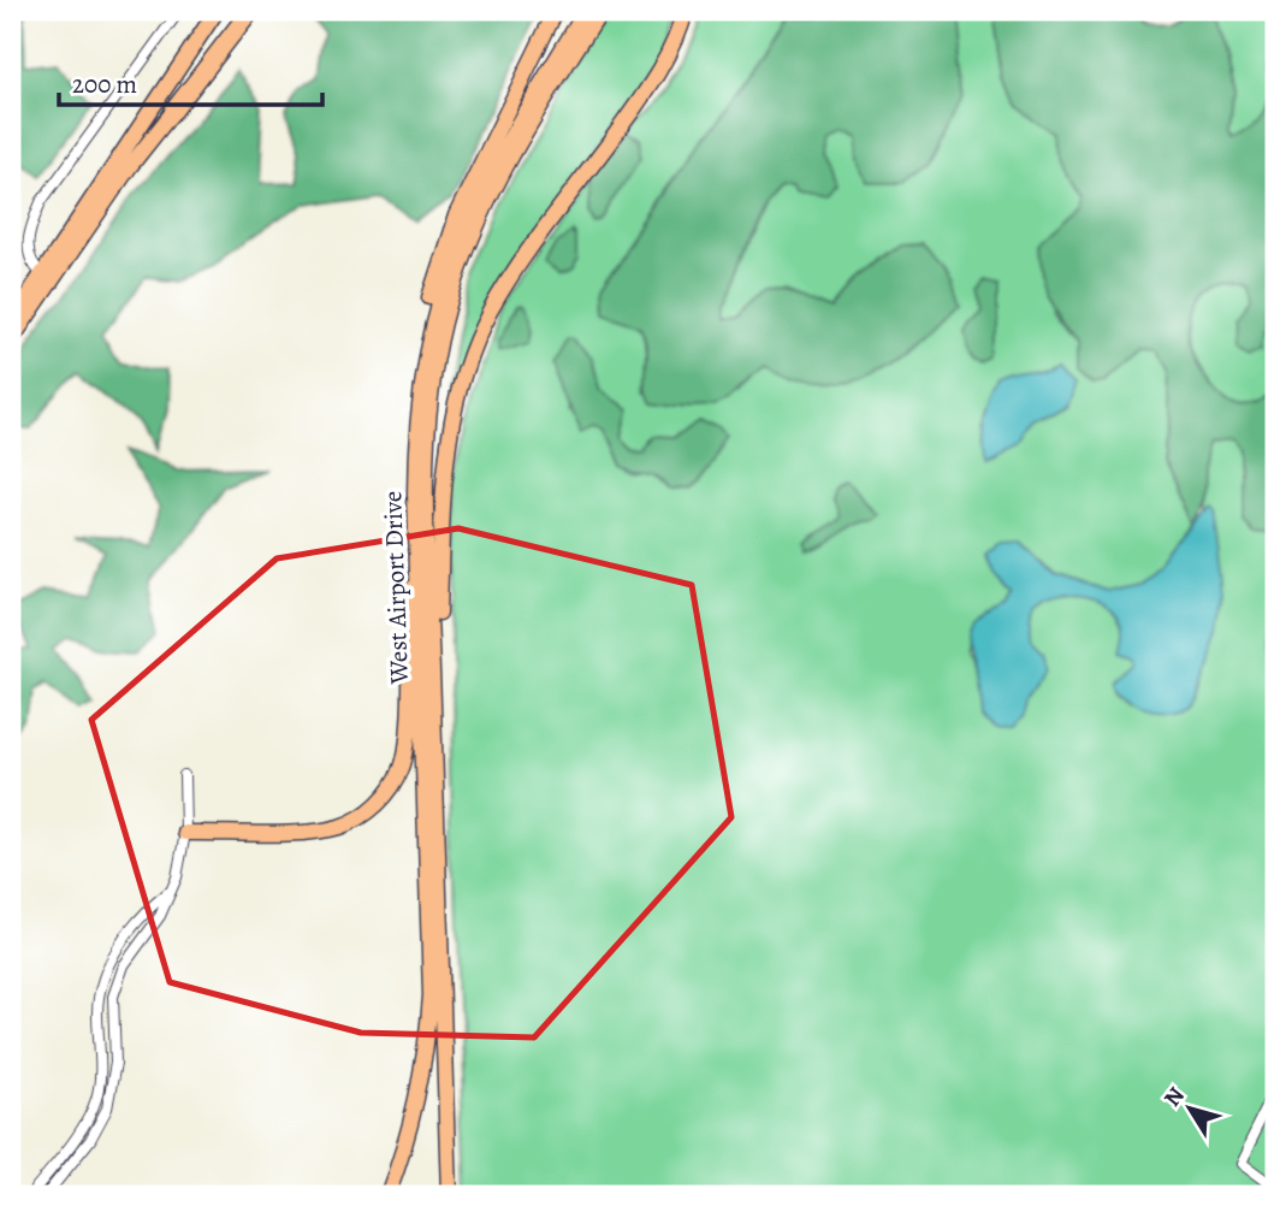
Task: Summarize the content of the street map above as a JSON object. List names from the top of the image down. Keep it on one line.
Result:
{"streets":{"main road":["West Airport Drive"]},"scale_bar":"200 m","north":"top left"}
